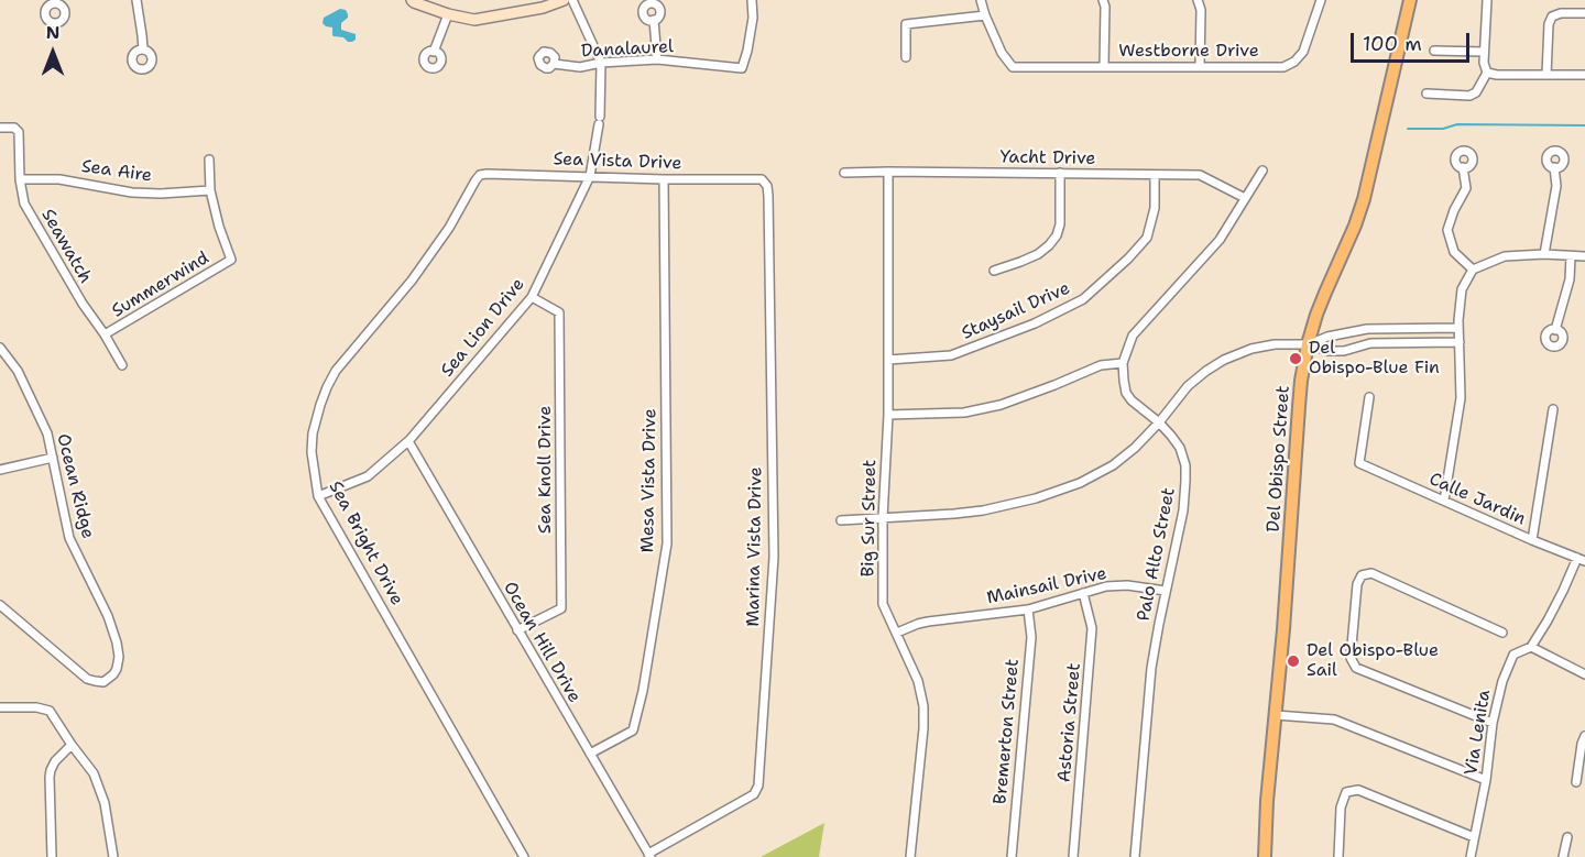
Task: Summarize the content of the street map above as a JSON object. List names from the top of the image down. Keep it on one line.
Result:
{"streets":{"main road":["Del Obispo Street"],"street":["Danalaurel","Westborne Drive","Yacht Drive","Sea Vista Drive","Sea Aire","Seawatch","Summerwind","Staysail Drive","Sea Lion Drive","Sea Knoll Drive","Mesa Vista Drive","Ocean Ridge","Calle Jardin","Big Sur Street","Sea Bright Drive","Marina Vista Drive","Palo Alto Street","Mainsail Drive","Ocean Hill Drive","Astoria Street","Bremerton Street","Via Lenita"]},"crossings":[["Danalaurel","Sea Lion Drive"],["Yacht Drive","Staysail Drive"],["Yacht Drive","Big Sur Street"],["Sea Vista Drive","Sea Lion Drive"],["Sea Vista Drive","Mesa Vista Drive"],["Sea Vista Drive","Sea Bright Drive"],["Sea Vista Drive","Marina Vista Drive"],["Sea Aire","Seawatch"],["Sea Aire","Summerwind"],["Seawatch","Summerwind"],["Staysail Drive","Big Sur Street"],["Sea Lion Drive","Sea Knoll Drive"],["Sea Lion Drive","Sea Bright Drive"],["Sea Lion Drive","Ocean Hill Drive"],["Sea Knoll Drive","Ocean Hill Drive"],["Mesa Vista Drive","Ocean Hill Drive"],["Calle Jardin","Via Lenita"],["Big Sur Street","Mainsail Drive"],["Marina Vista Drive","Ocean Hill Drive"],["Palo Alto Street","Mainsail Drive"],["Mainsail Drive","Astoria Street"],["Mainsail Drive","Bremerton Street"]],"places":["Del Obispo-Blue Fin","Del Obispo-Blue Sail"],"scale_bar":"100 m","north":"top"}
